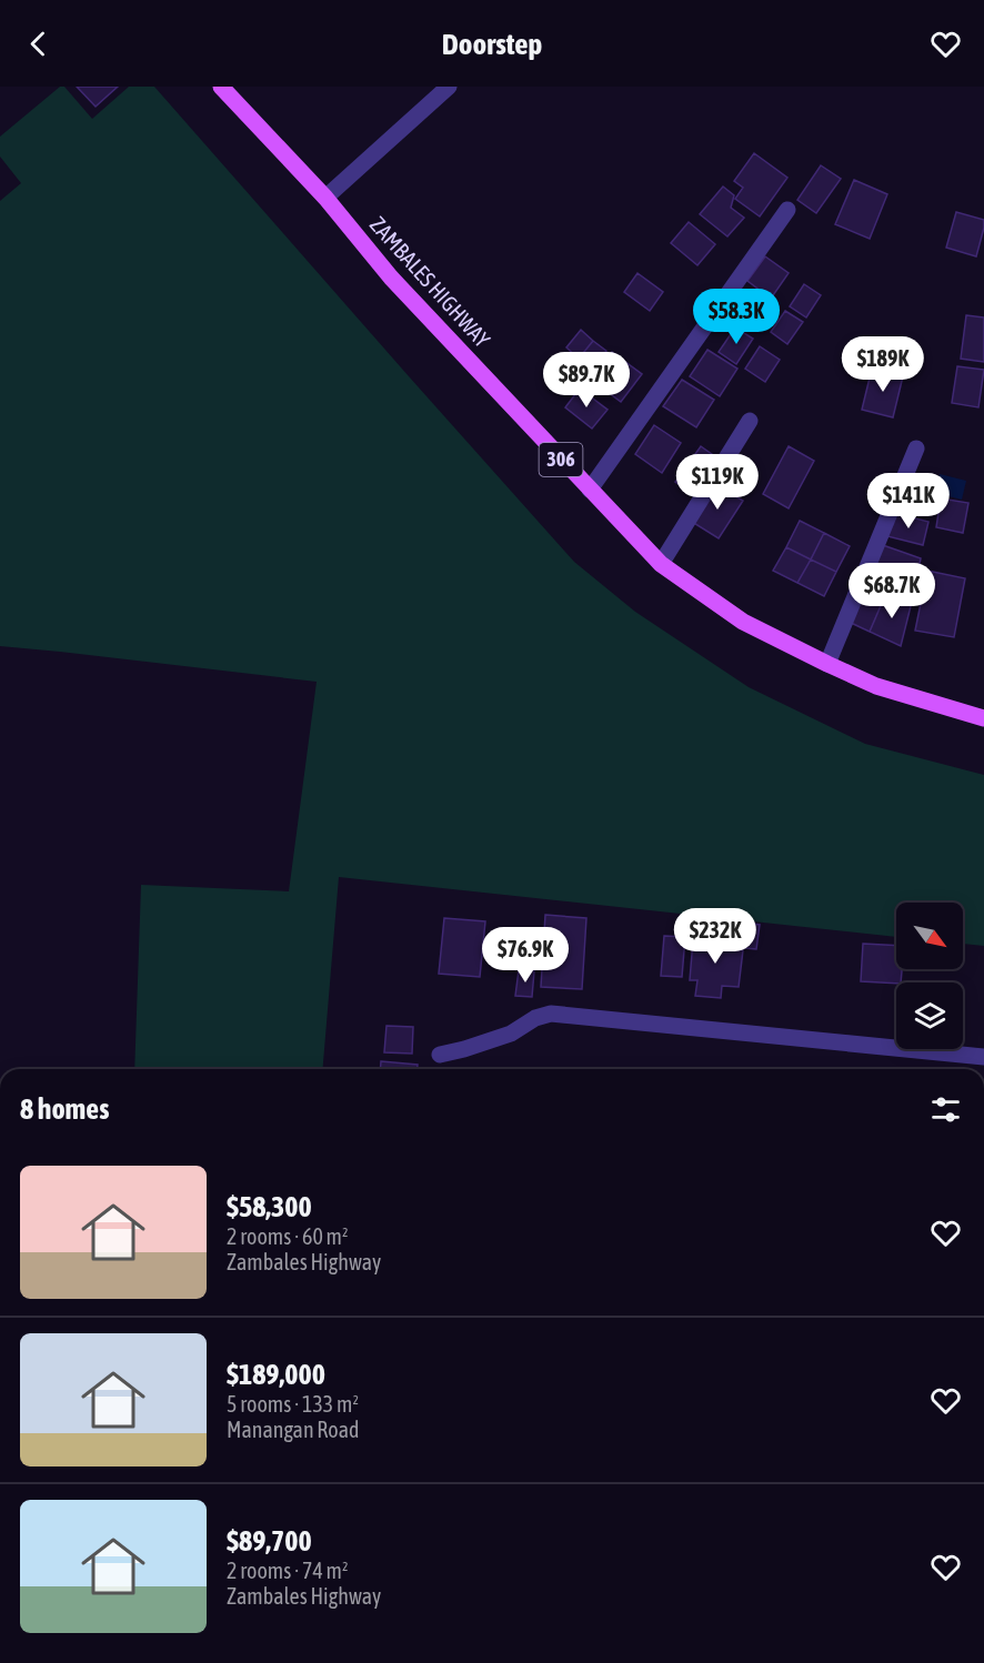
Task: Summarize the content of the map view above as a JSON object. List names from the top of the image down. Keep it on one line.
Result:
{"streets":{"main road":["ZAMBALES HIGHWAY","306"]},"north":"bottom right","page":{"header":"Doorstep","price":["$58.3K","$189K","$89.7K","$119K","$141K","$68.7K","$232K","$76.9K"],"heading":"8 homes","list":[{"name":"$58,300","note":"2 rooms · 60 m² · Zambales Highway"},{"name":"$189,000","note":"5 rooms · 133 m² · Manangan Road"},{"name":"$89,700","note":"2 rooms · 74 m² · Zambales Highway"}]}}
